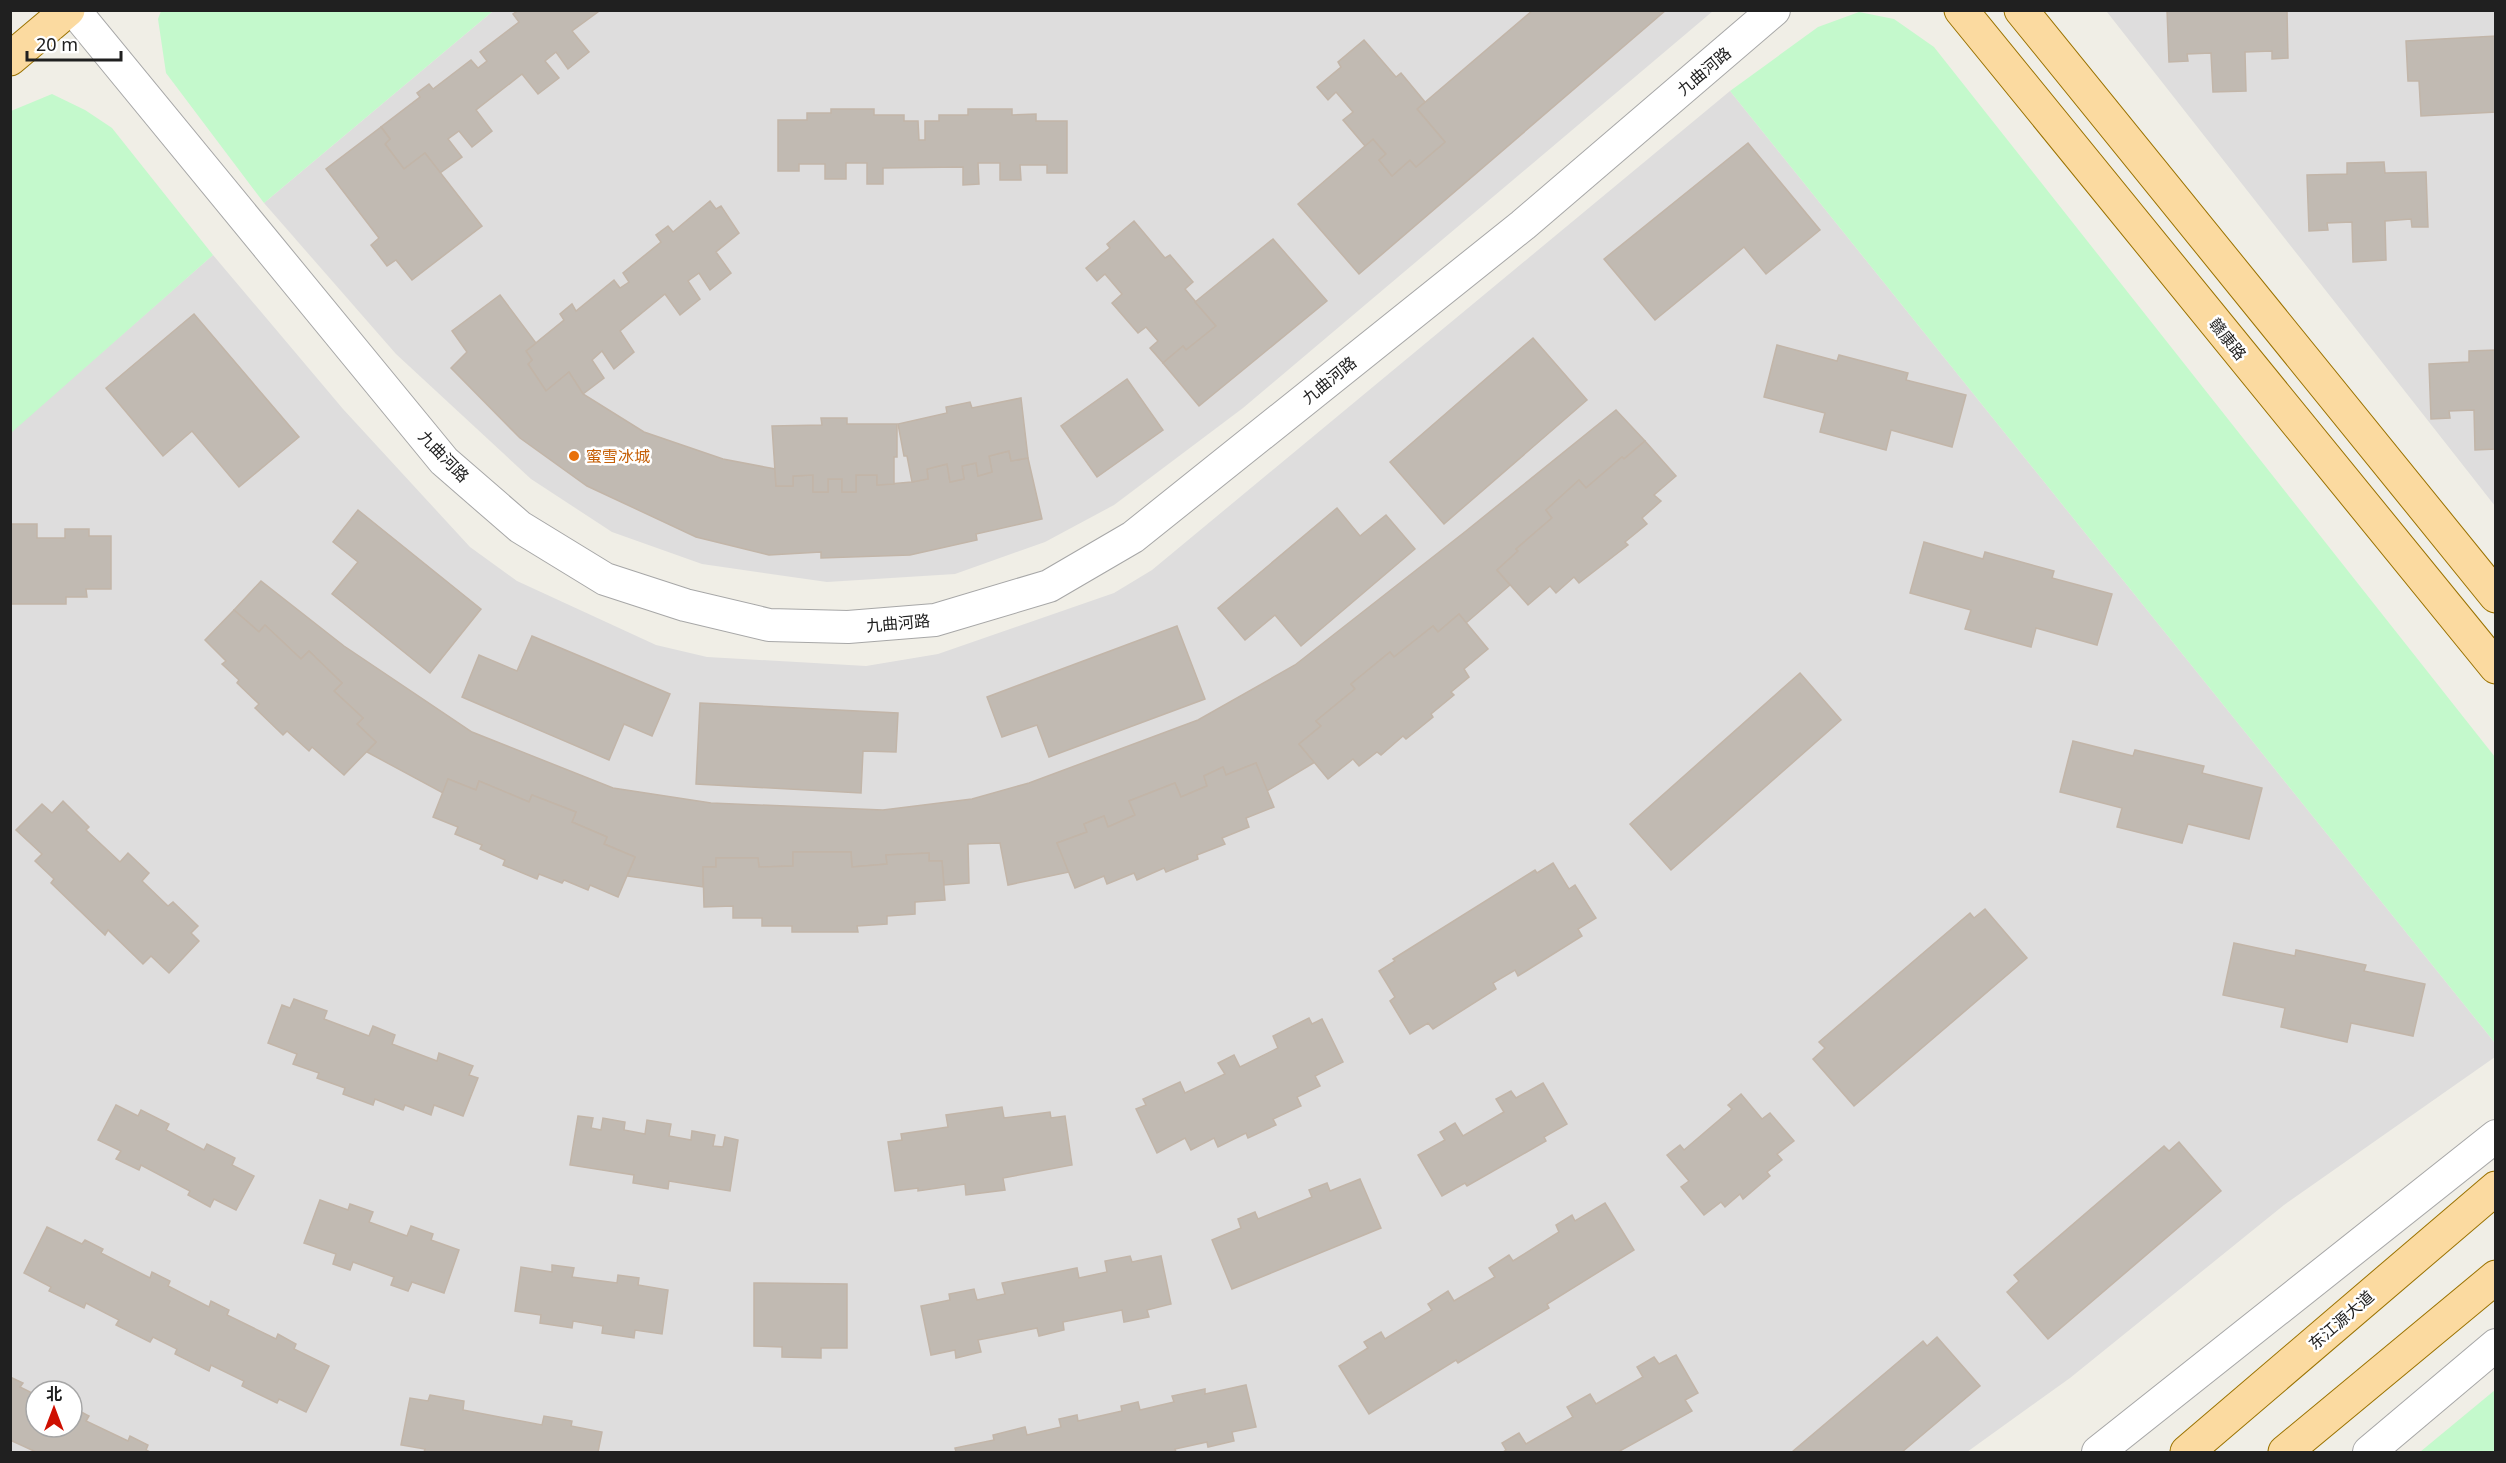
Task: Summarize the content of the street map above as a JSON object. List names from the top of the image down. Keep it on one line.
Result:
{"streets":{"main road":["赣康路","东江源大道"],"street":["九曲河路"]},"places":["蜜雪冰城"],"scale_bar":"20 m","north":"top"}
